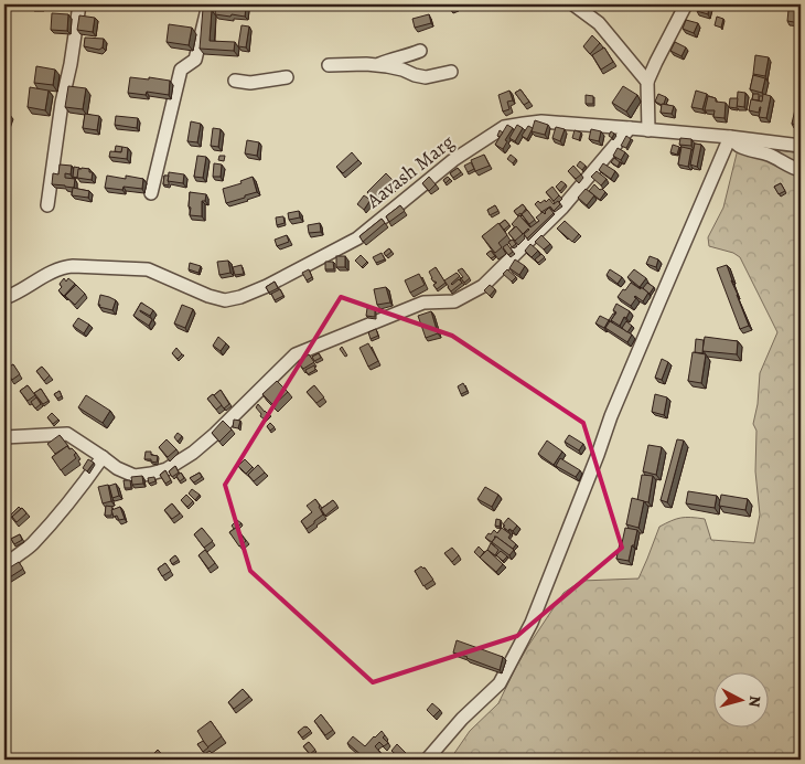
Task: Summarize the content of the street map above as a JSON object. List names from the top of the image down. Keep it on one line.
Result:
{"streets":{"street":["Aavash Marg"]},"north":"right"}
